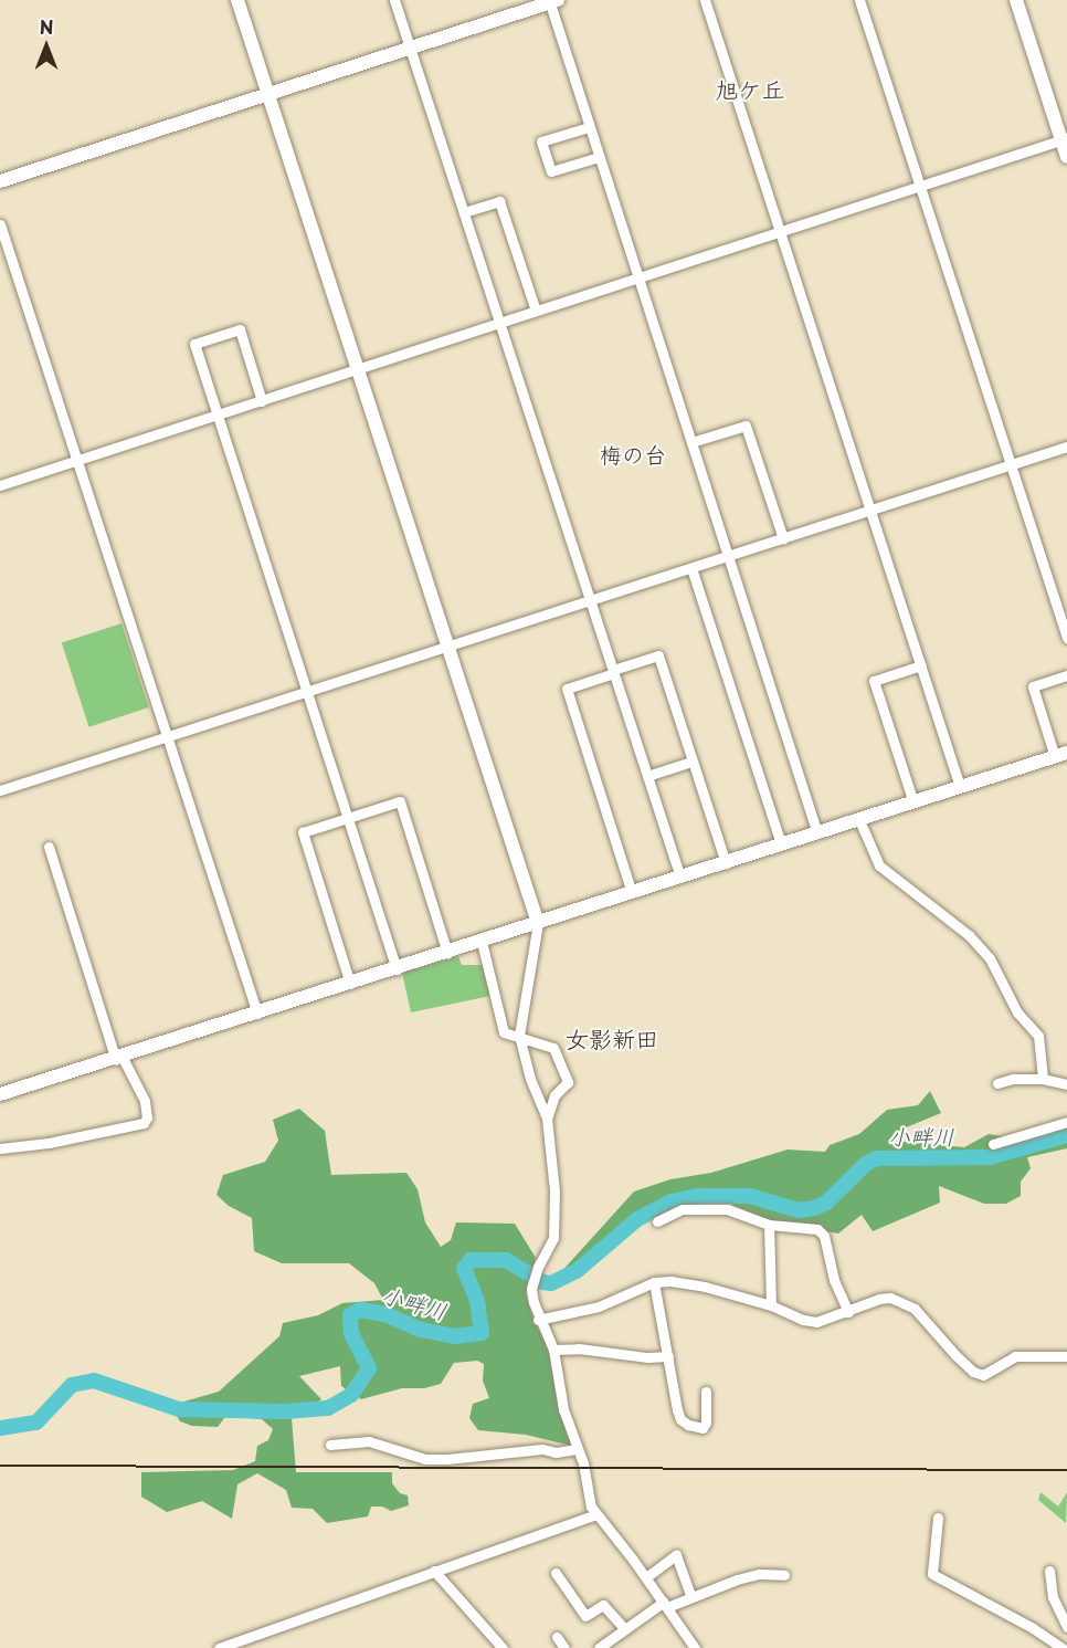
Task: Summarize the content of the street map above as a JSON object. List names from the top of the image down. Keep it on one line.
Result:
{"districts":["旭ケ丘","梅の台","女影新田"],"water":["小畔川"],"north":"top"}
